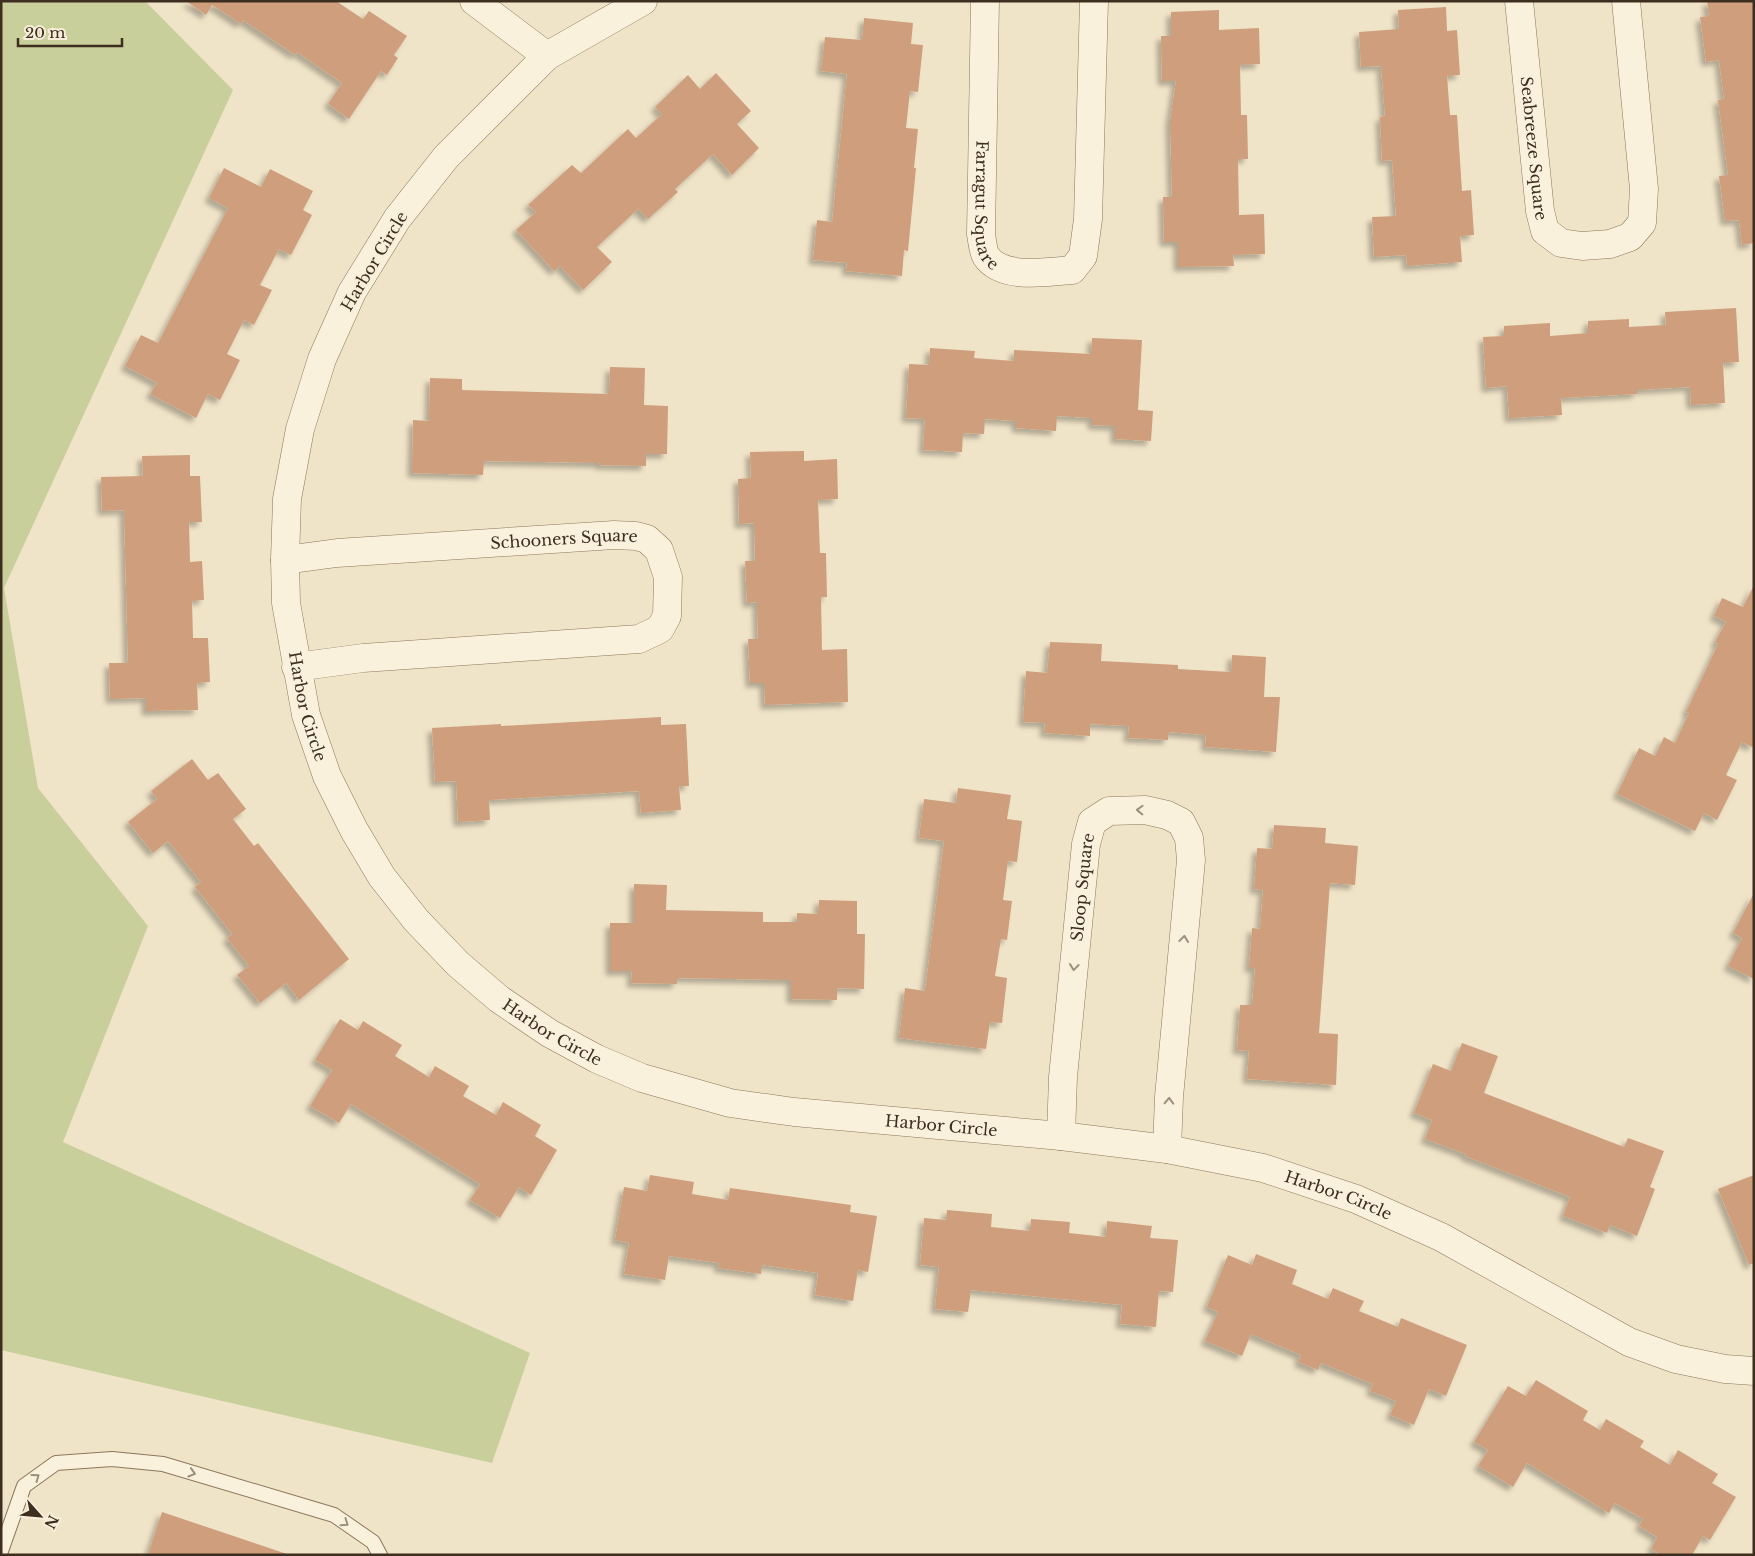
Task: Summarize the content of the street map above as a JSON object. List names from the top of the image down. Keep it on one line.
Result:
{"streets":{"street":["Seabreeze Square","Farragut Square","Harbor Circle","Schooners Square","Sloop Square"]},"crossings":[["Harbor Circle","Schooners Square"],["Harbor Circle","Sloop Square"]],"scale_bar":"20 m","north":"bottom right"}
